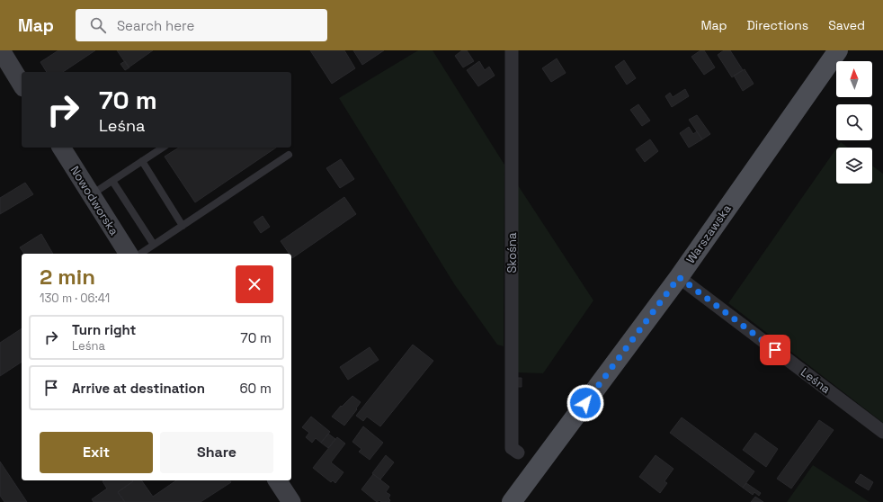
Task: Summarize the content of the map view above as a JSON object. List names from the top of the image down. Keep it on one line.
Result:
{"streets":{"main road":["Nowodworska","Warszawska"],"street":["Skośna","Leśna"]},"crossings":[["Warszawska","Leśna"]],"north":"top","page":{"header":"Map","search":"Search here","nav":["Map","Directions","Saved"],"turn":["70 m","Leśna"],"heading":["2 min","130 m · 06:41"],"list":[{"name":"Turn right","note":"Leśna","value":"70 m"},{"name":"Arrive at destination","value":"60 m"}],"buttons":["Exit","Share"]}}
